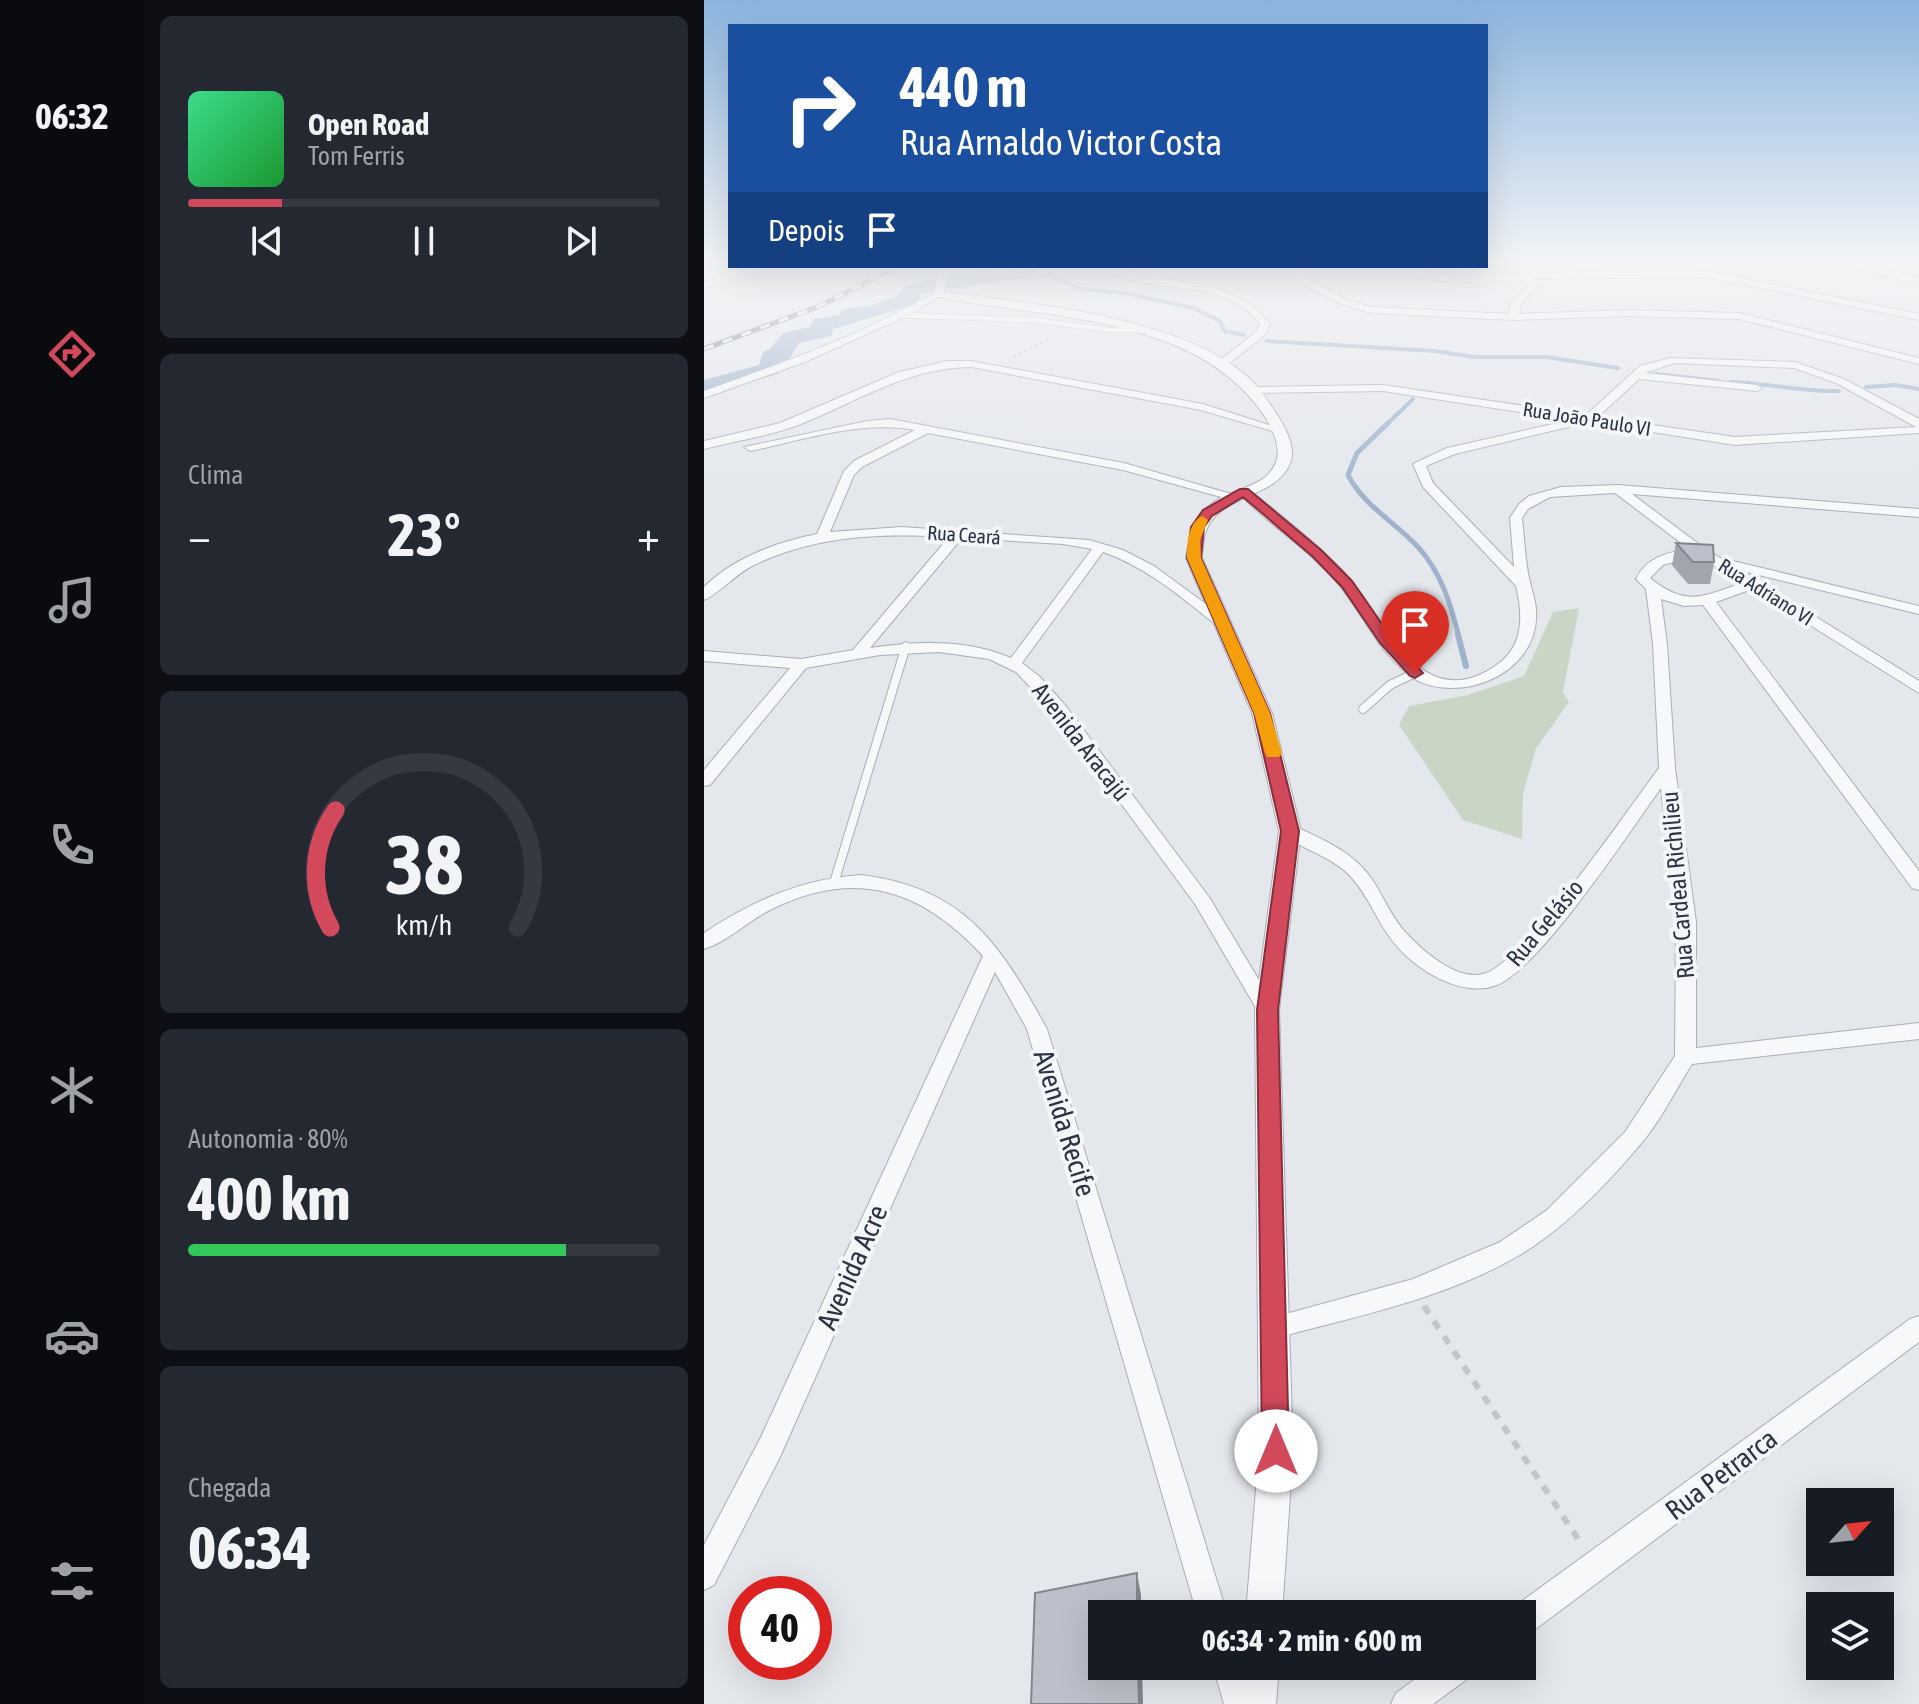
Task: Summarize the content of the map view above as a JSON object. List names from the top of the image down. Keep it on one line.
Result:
{"streets":{"street":["Rua João Paulo VI","Rua Ceará","Rua Adriano VI","Avenida Aracajú","Rua Cardeal Richilieu","Rua Gelásio","Avenida Recife","Avenida Acre","Rua Petrarca"]},"crossings":[["Rua Adriano VI","Rua Cardeal Richilieu"],["Rua Cardeal Richilieu","Rua Gelásio"],["Avenida Recife","Avenida Acre"]],"north":"top right","page":{"tabs":"06:32","turn":["440 m","Rua Arnaldo Victor Costa"],"song":["Open Road","Tom Ferris"],"then":"Depois","tile":["Clima",["Autonomia · 80%","400 km"],["Chegada","06:34"]],"heat":["−","23°","+"],"limit":"40","trip":"06:34 · 2 min · 600 m","gauge":["38","km/h"]}}
